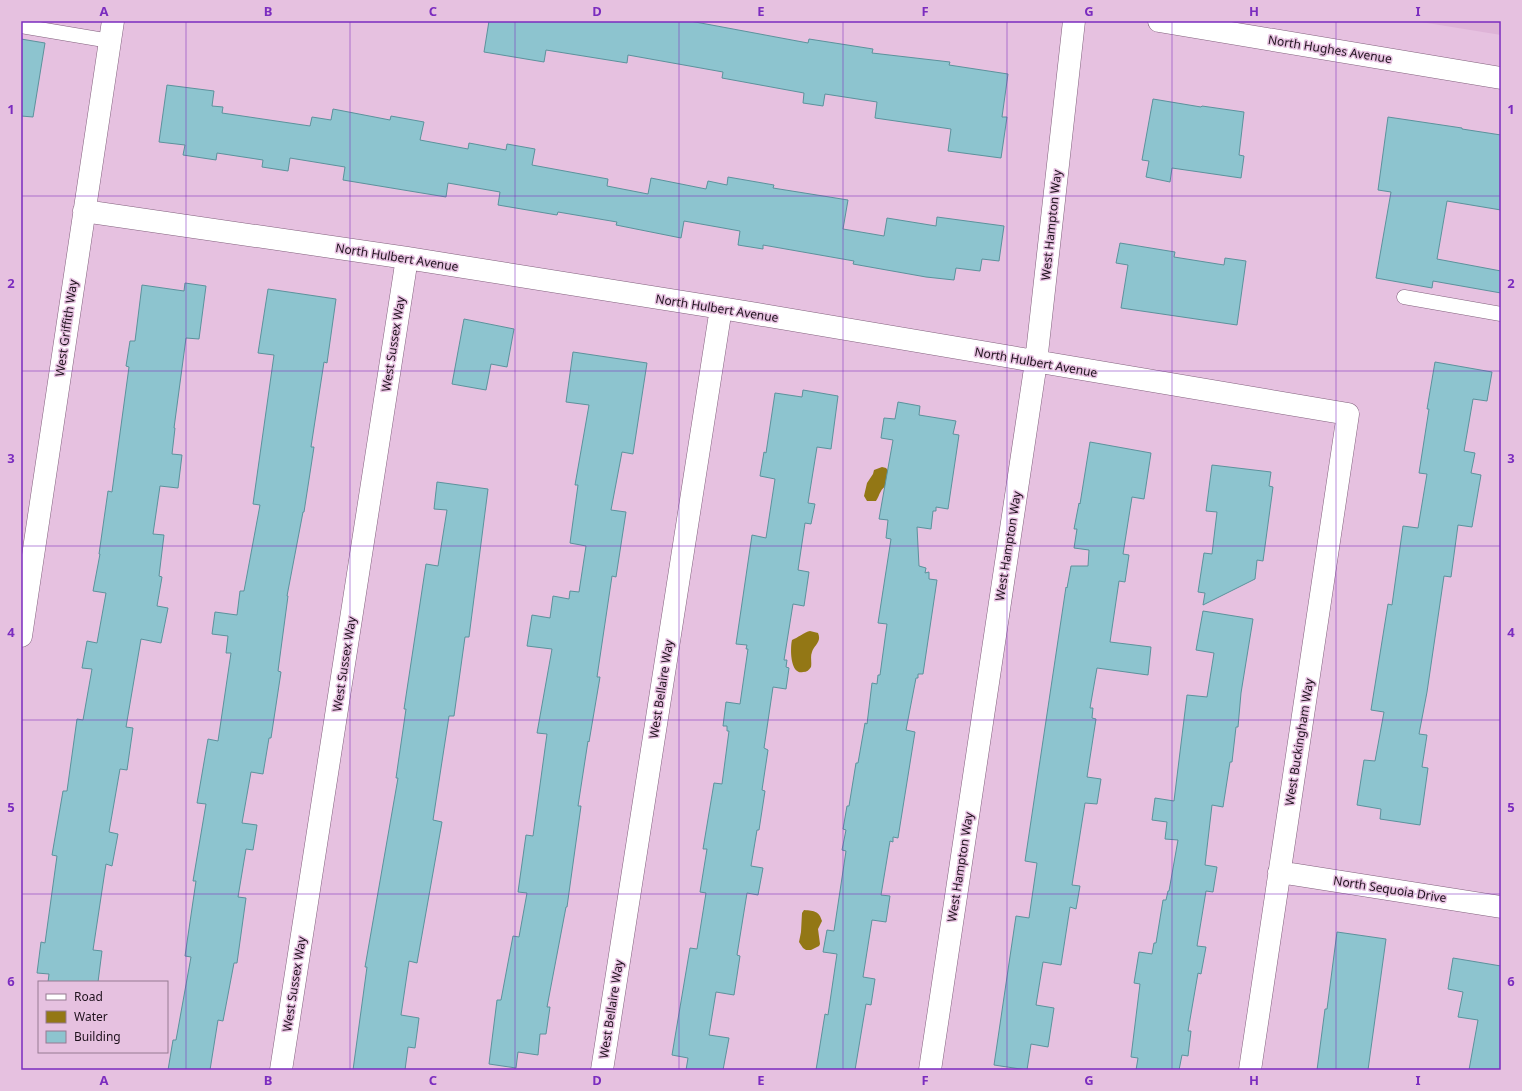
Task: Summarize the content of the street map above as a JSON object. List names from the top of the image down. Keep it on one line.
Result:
{"streets":{"street":["North Hughes Avenue","West Hampton Way","North Hulbert Avenue","West Griffith Way","West Sussex Way","West Bellaire Way","West Buckingham Way","North Sequoia Drive"]},"crossings":[["West Hampton Way","North Hulbert Avenue"],["North Hulbert Avenue","West Griffith Way"],["North Hulbert Avenue","West Sussex Way"],["North Hulbert Avenue","West Bellaire Way"],["North Hulbert Avenue","West Buckingham Way"],["West Buckingham Way","North Sequoia Drive"]],"legend":["Road","Water","Building"],"grid":{"columns":["A","B","C","D","E","F","G","H","I"],"rows":["1","2","3","4","5","6"]}}
